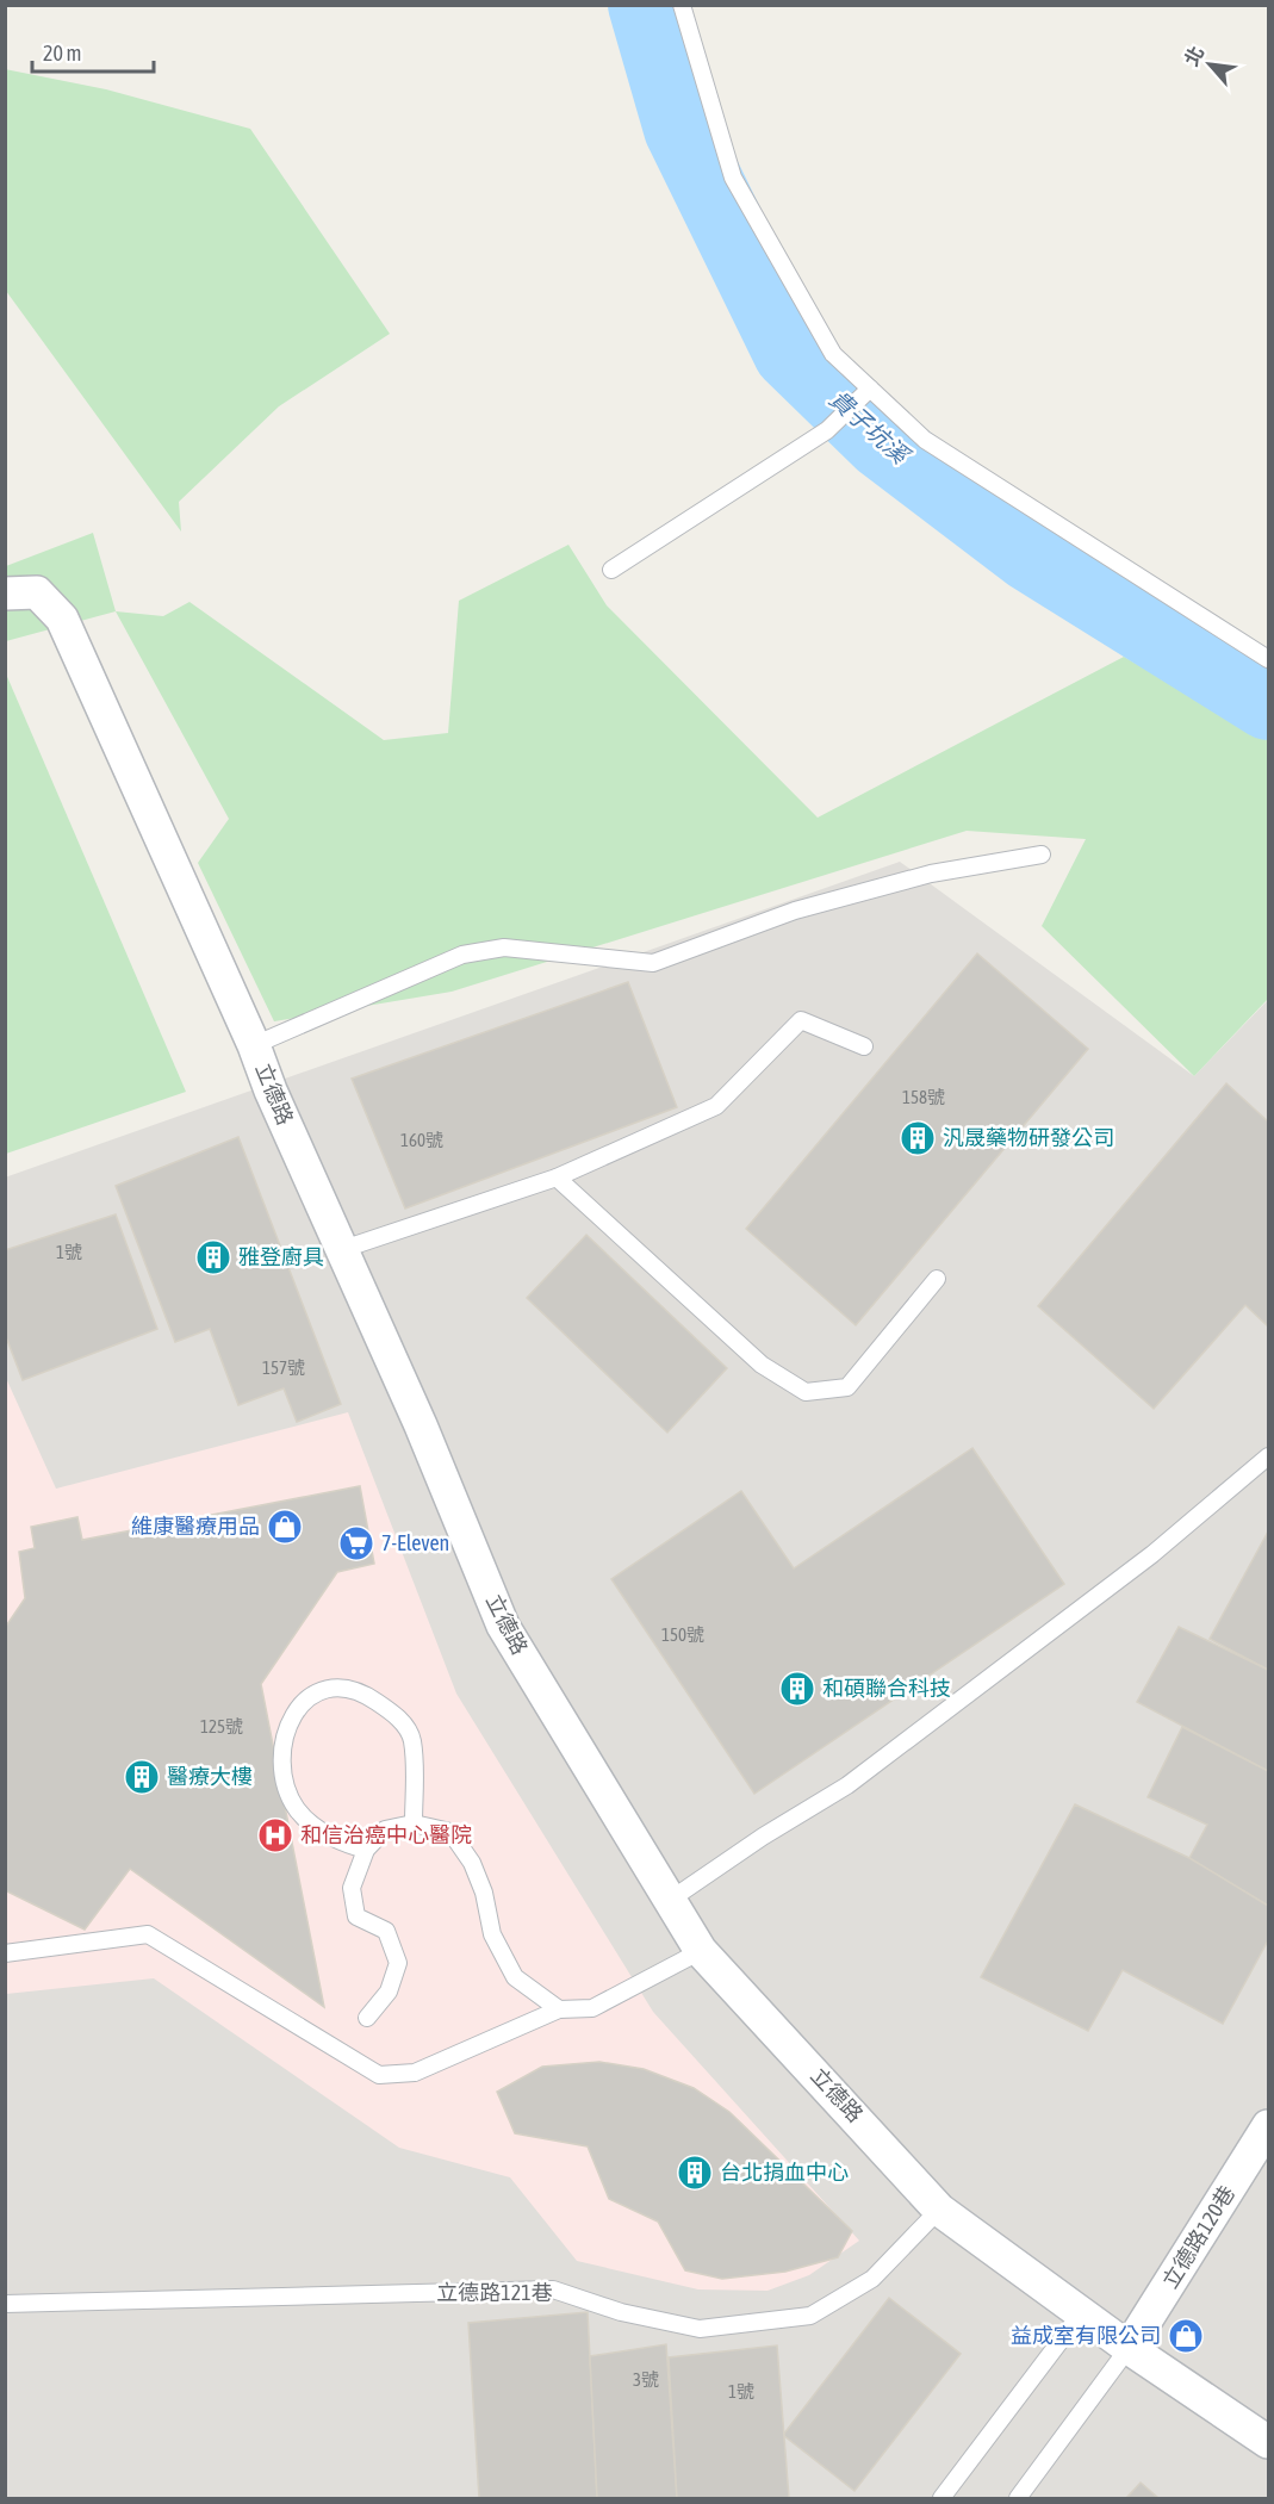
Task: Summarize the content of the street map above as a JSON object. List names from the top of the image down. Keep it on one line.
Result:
{"streets":{"street":["立德路","立德路120巷"],"lane":["立德路121巷"]},"crossings":[["立德路","立德路120巷"],["立德路","立德路121巷"]],"water":["貴子坑溪"],"places":{"building":["汎晟藥物研發公司","雅登廚具","和碩聯合科技","醫療大樓","台北捐血中心"],"shop":["維康醫療用品","益成室有限公司"],"supermarket":["7-Eleven"],"hospital":["和信治癌中心醫院"]},"house_numbers":["158號","160號","1號","157號","150號","125號","3號","1號"],"scale_bar":"20 m","north":"top left"}
